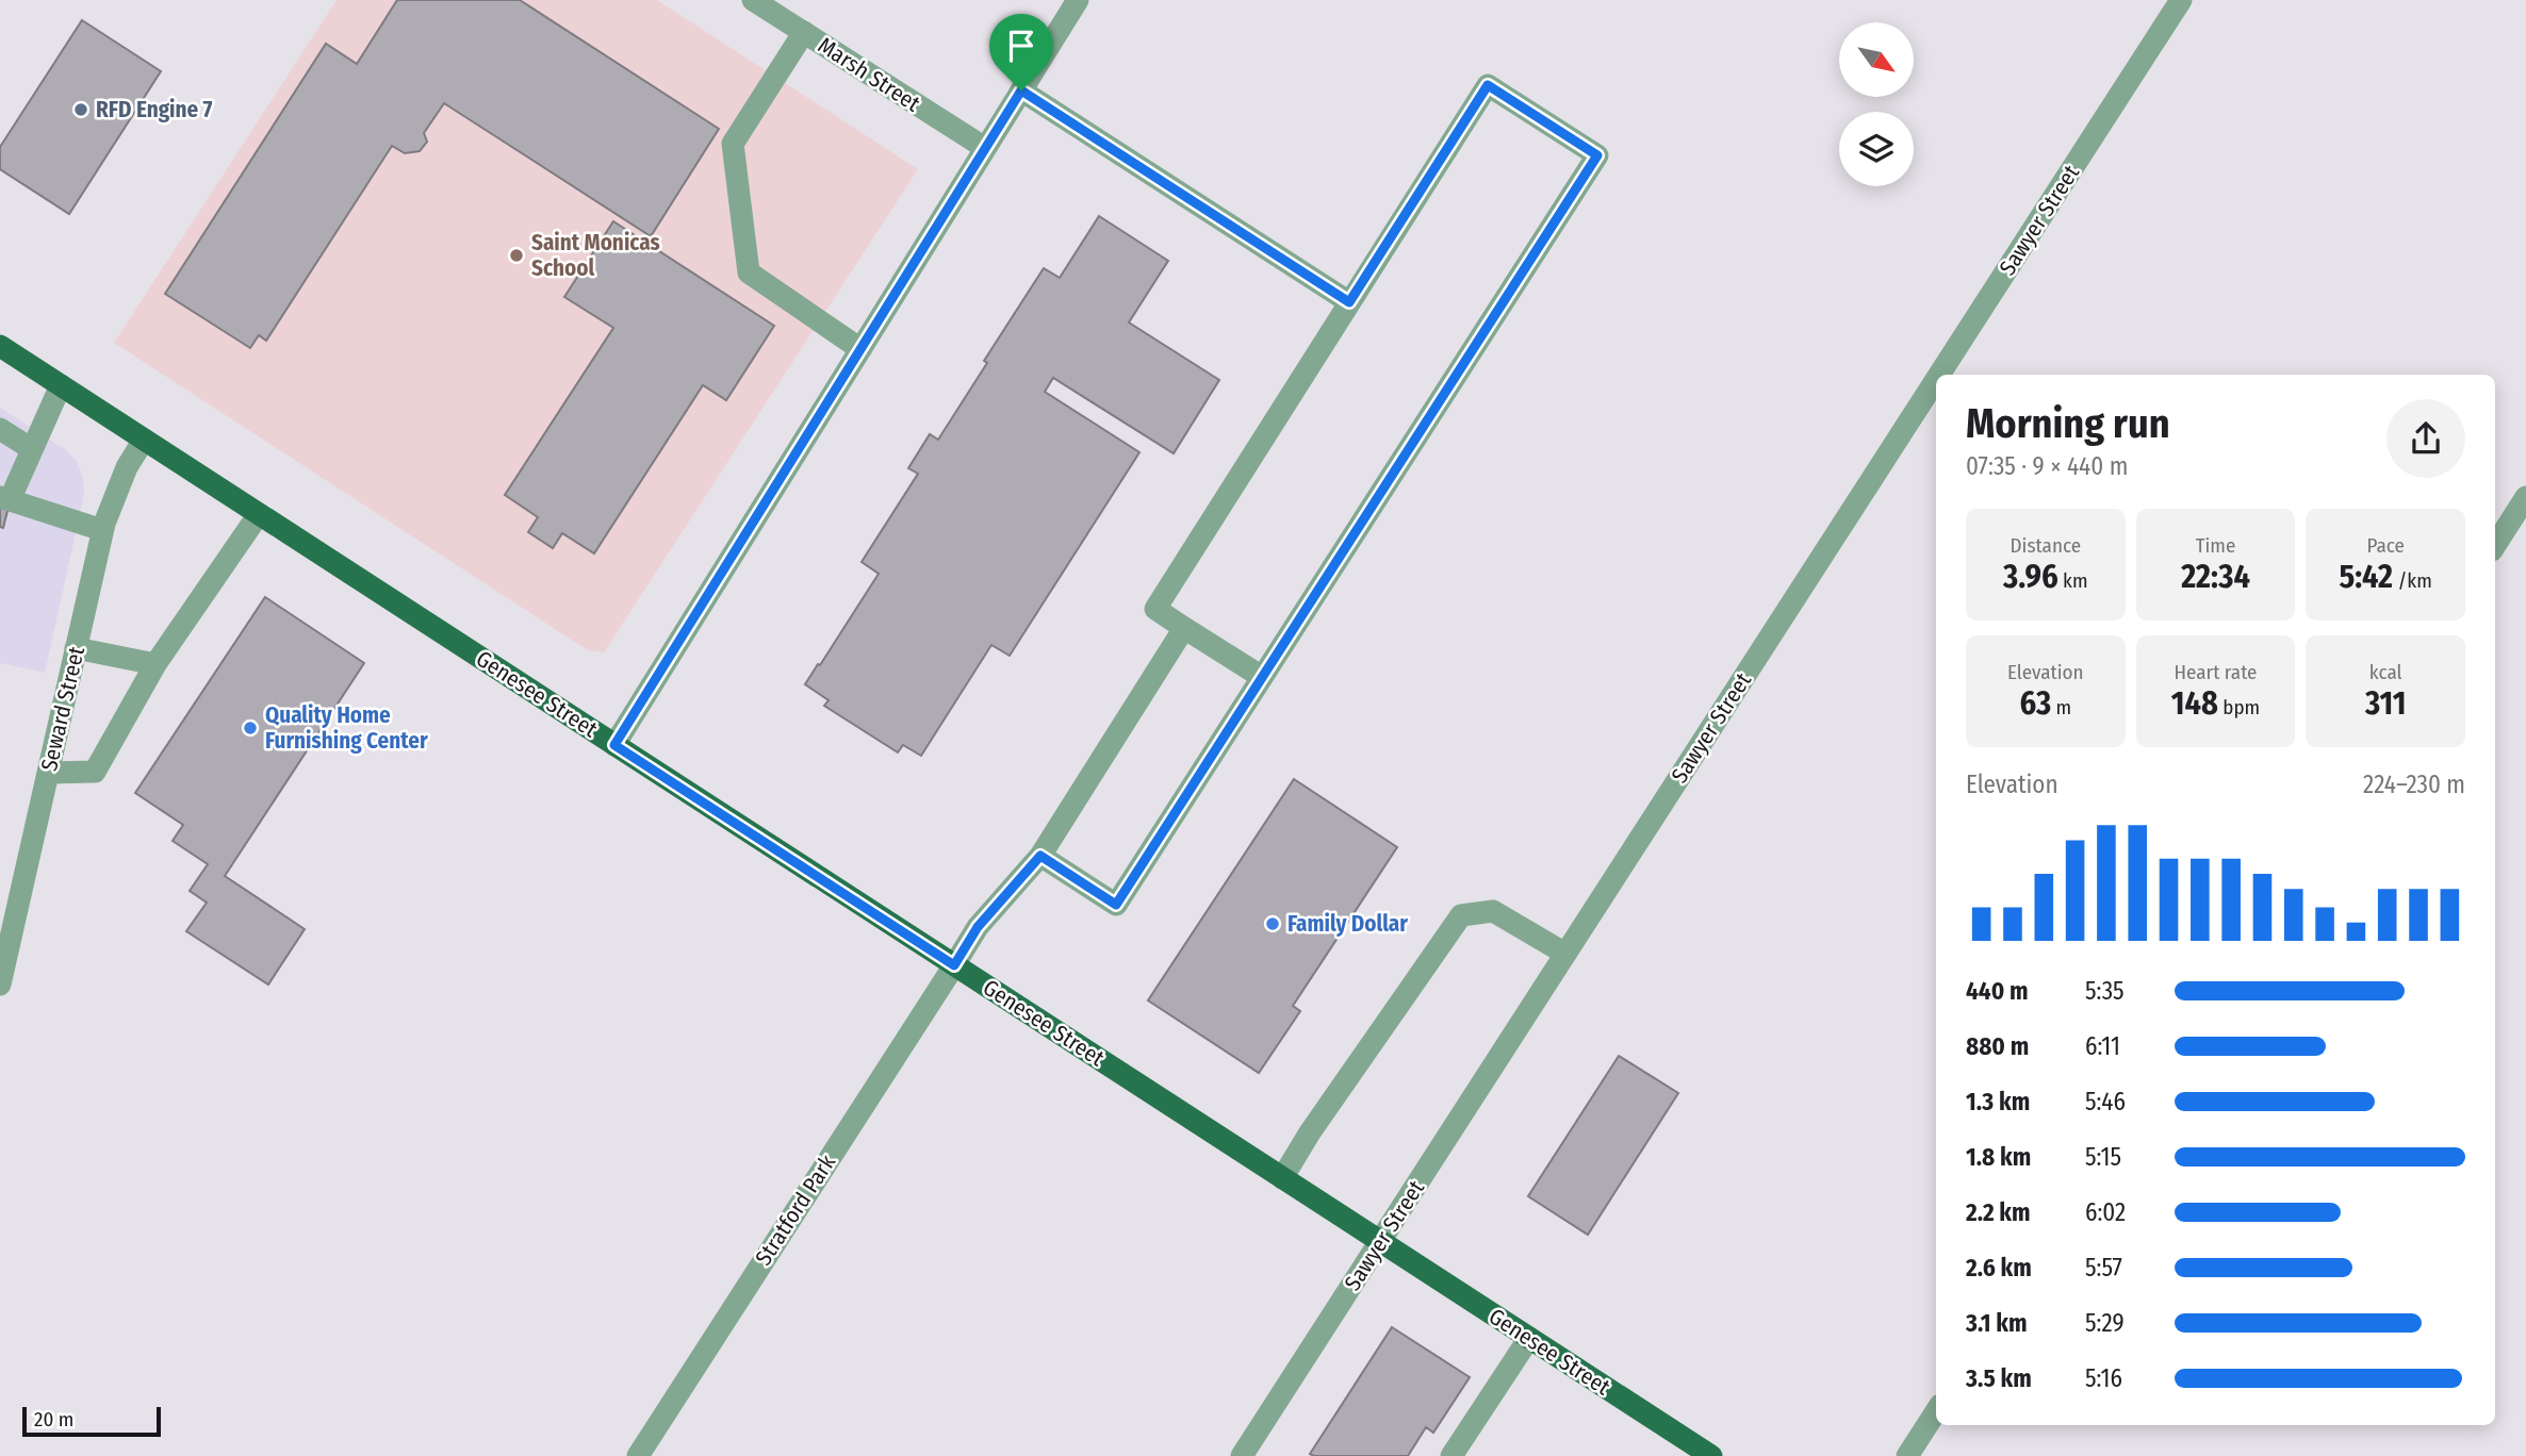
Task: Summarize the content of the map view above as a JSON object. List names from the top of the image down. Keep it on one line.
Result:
{"streets":{"main road":["Genesee Street"],"street":["Marsh Street","Sawyer Street","Seward Street","Stratford Park"]},"crossings":[["Sawyer Street","Genesee Street"],["Genesee Street","Seward Street"],["Genesee Street","Stratford Park"]],"places":["RFD Engine 7","Saint Monicas School","Quality Home Furnishing Center","Family Dollar"],"scale_bar":"20 m","north":"bottom right","page":{"heading":["Morning run","07:35 · 9 × 440 m"],"stats":[["Distance","3.96 km"],["Time","22:34"],["Pace","5:42 /km"],["Elevation","63 m"],["Heart rate","148 bpm"],["kcal","311"]],"chart":["Elevation","224–230 m"],"list":[{"name":"440 m","note":"5:35"},{"name":"880 m","note":"6:11"},{"name":"1.3 km","note":"5:46"},{"name":"1.8 km","note":"5:15"},{"name":"2.2 km","note":"6:02"},{"name":"2.6 km","note":"5:57"},{"name":"3.1 km","note":"5:29"},{"name":"3.5 km","note":"5:16"}],"scale":"20 m"}}
